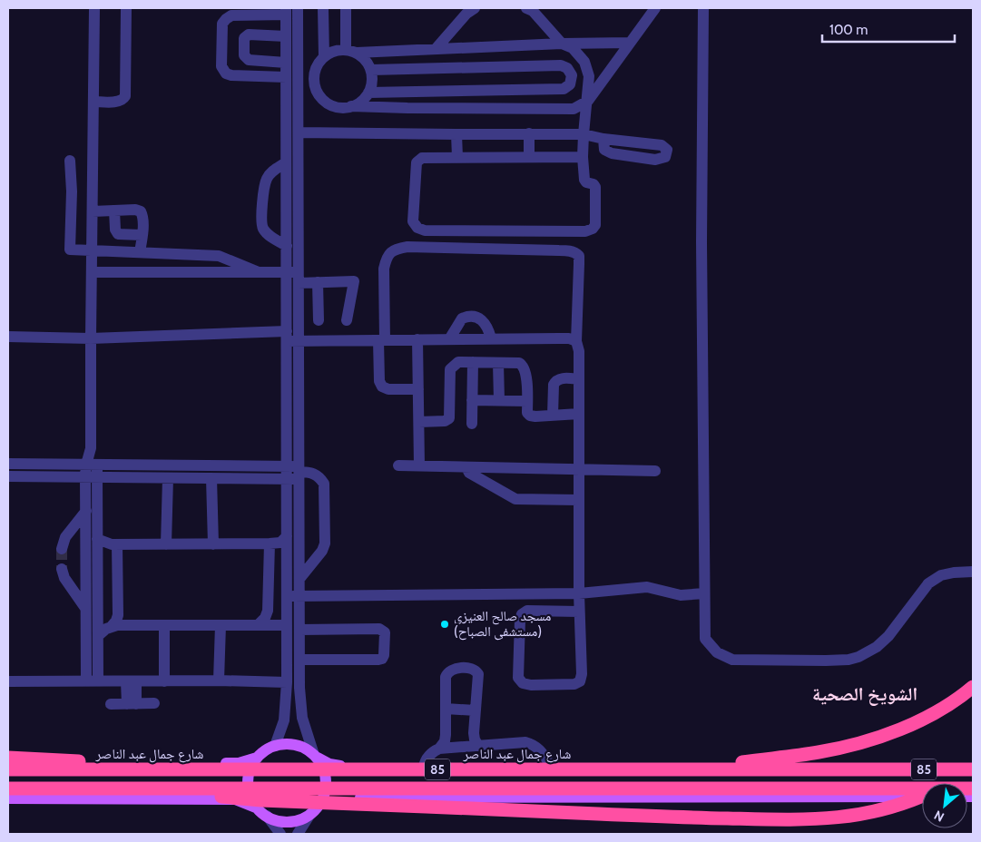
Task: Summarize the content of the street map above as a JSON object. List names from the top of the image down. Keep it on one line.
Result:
{"streets":{"highway":["شارع جمال عبد الناصر","85"]},"districts":["الشويخ الصحية"],"places":["مسجد صالح العنيزي (مستشفى الصباح)"],"scale_bar":"100 m","north":"bottom left"}
